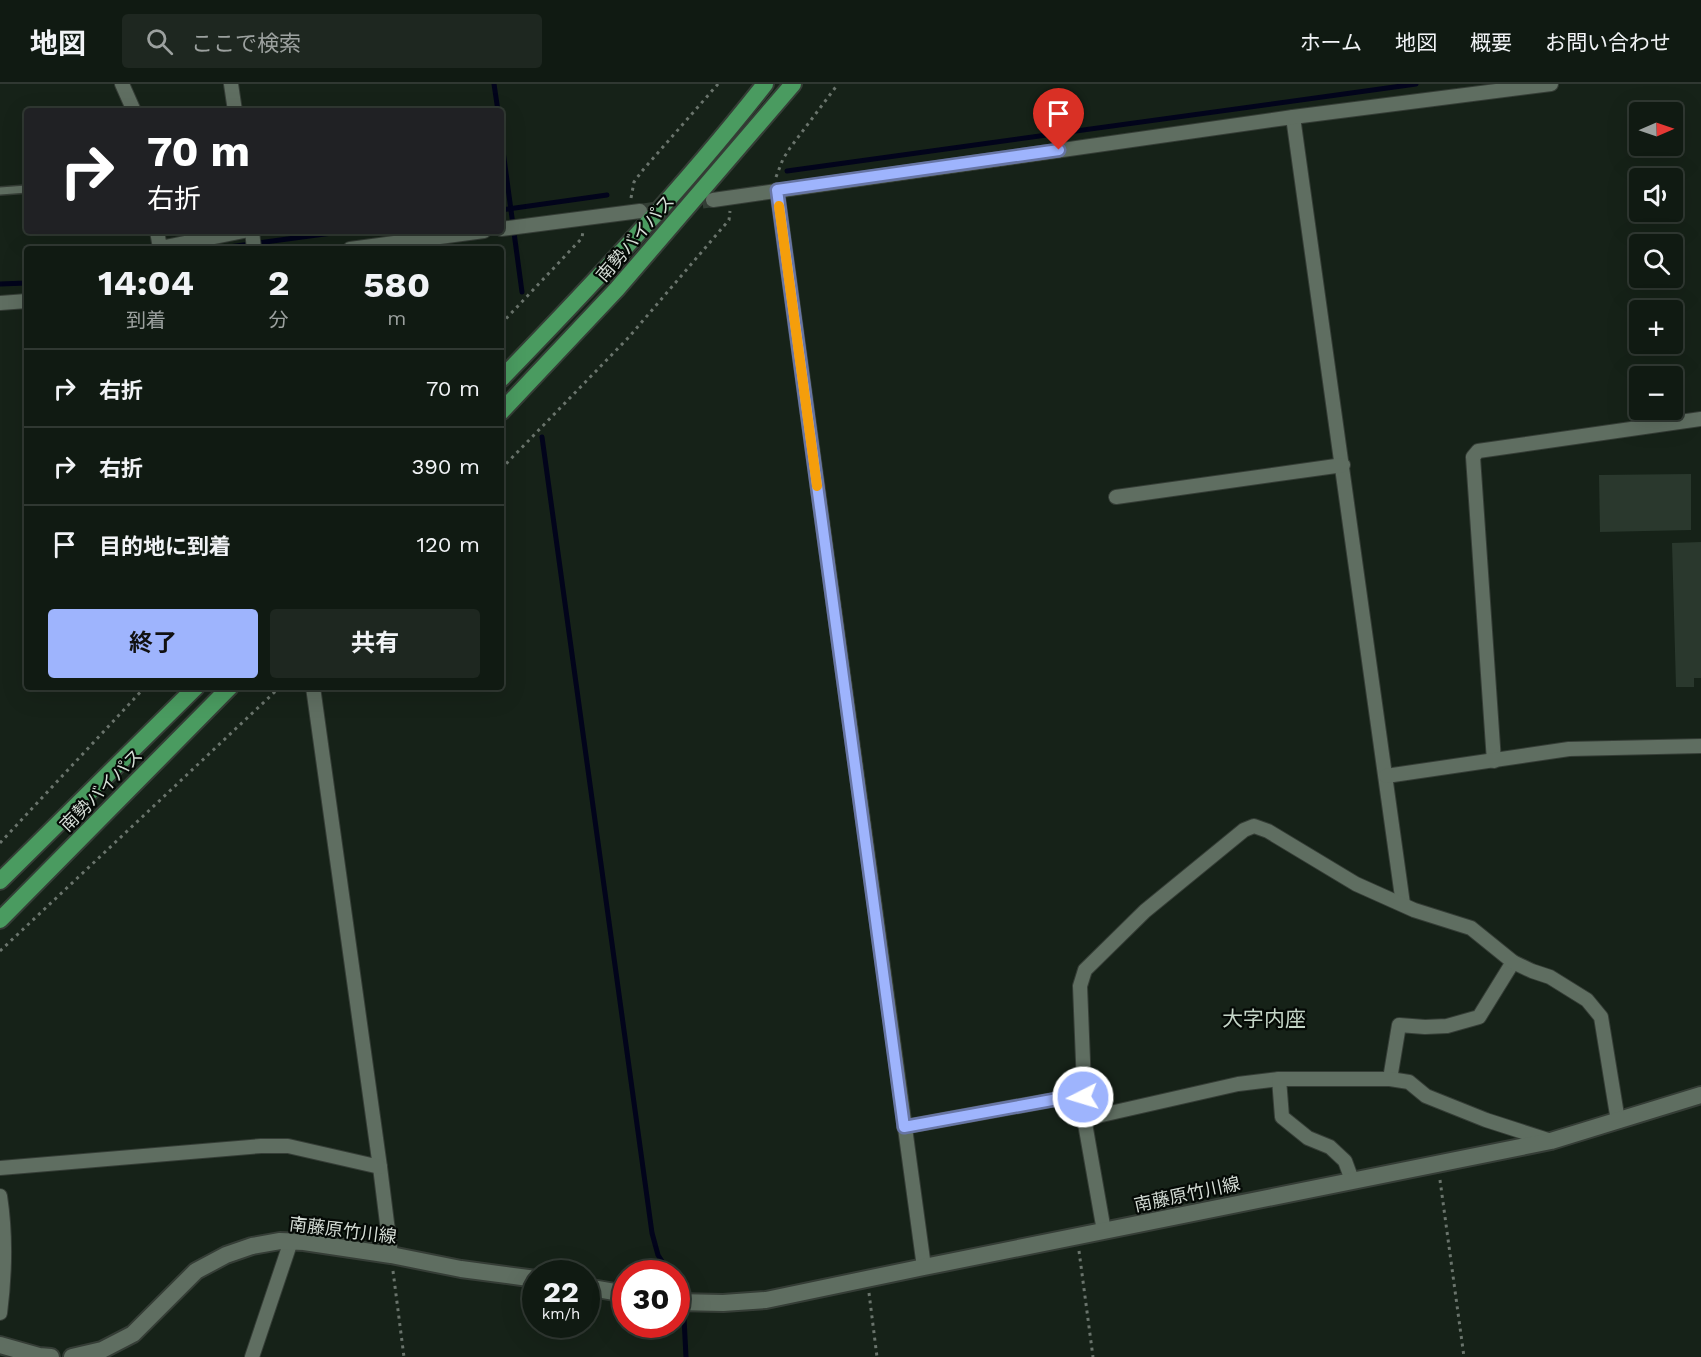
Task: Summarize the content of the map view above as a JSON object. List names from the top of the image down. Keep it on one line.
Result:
{"streets":{"highway":["南勢バイパス"],"main road":["南藤原竹川線"]},"districts":["大字内座"],"north":"right","page":{"header":"地図","search":"ここで検索","nav":["ホーム","地図","概要","お問い合わせ"],"map_buttons":["+","−"],"turn":["70 m","右折"],"eta":["14:04","到着","2","分","580","m"],"list":[{"name":"右折","value":"70 m"},{"name":"右折","value":"390 m"},{"name":"目的地に到着","value":"120 m"}],"buttons":["終了","共有"],"speed":"22 km/h","limit":"30"}}
